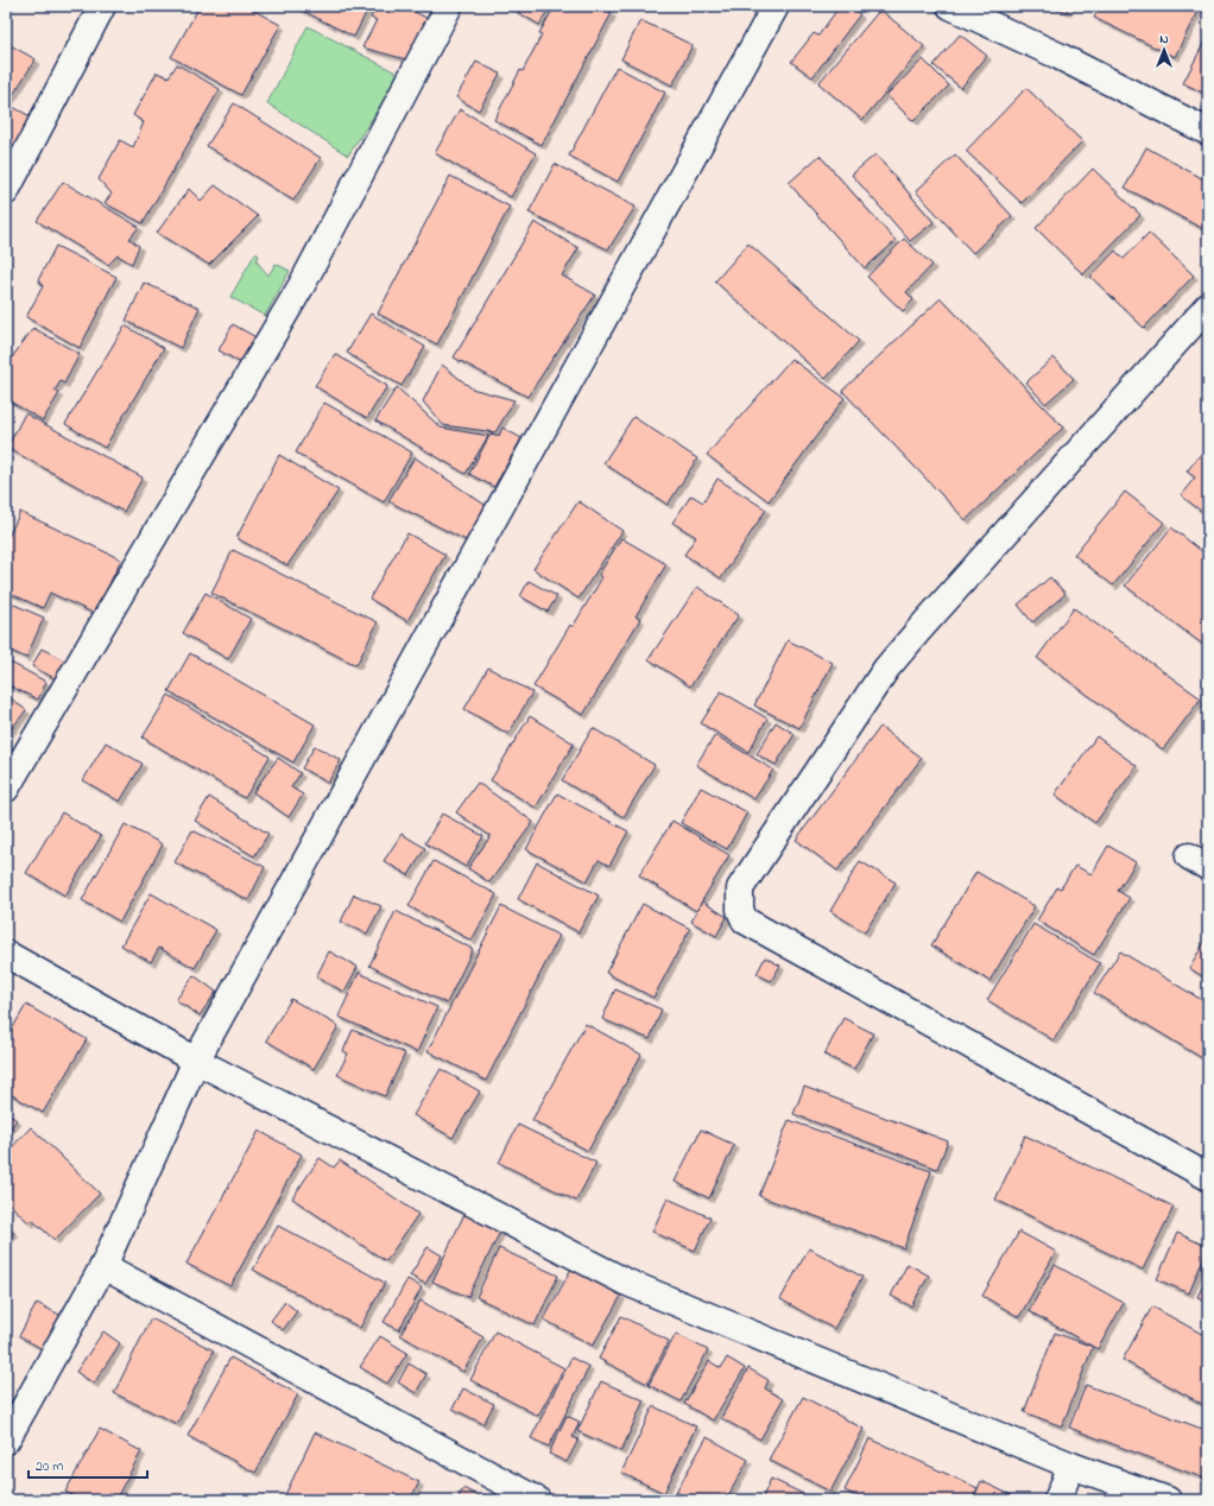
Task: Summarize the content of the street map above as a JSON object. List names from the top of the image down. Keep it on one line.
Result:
{"scale_bar":"20 m","north":"top"}
